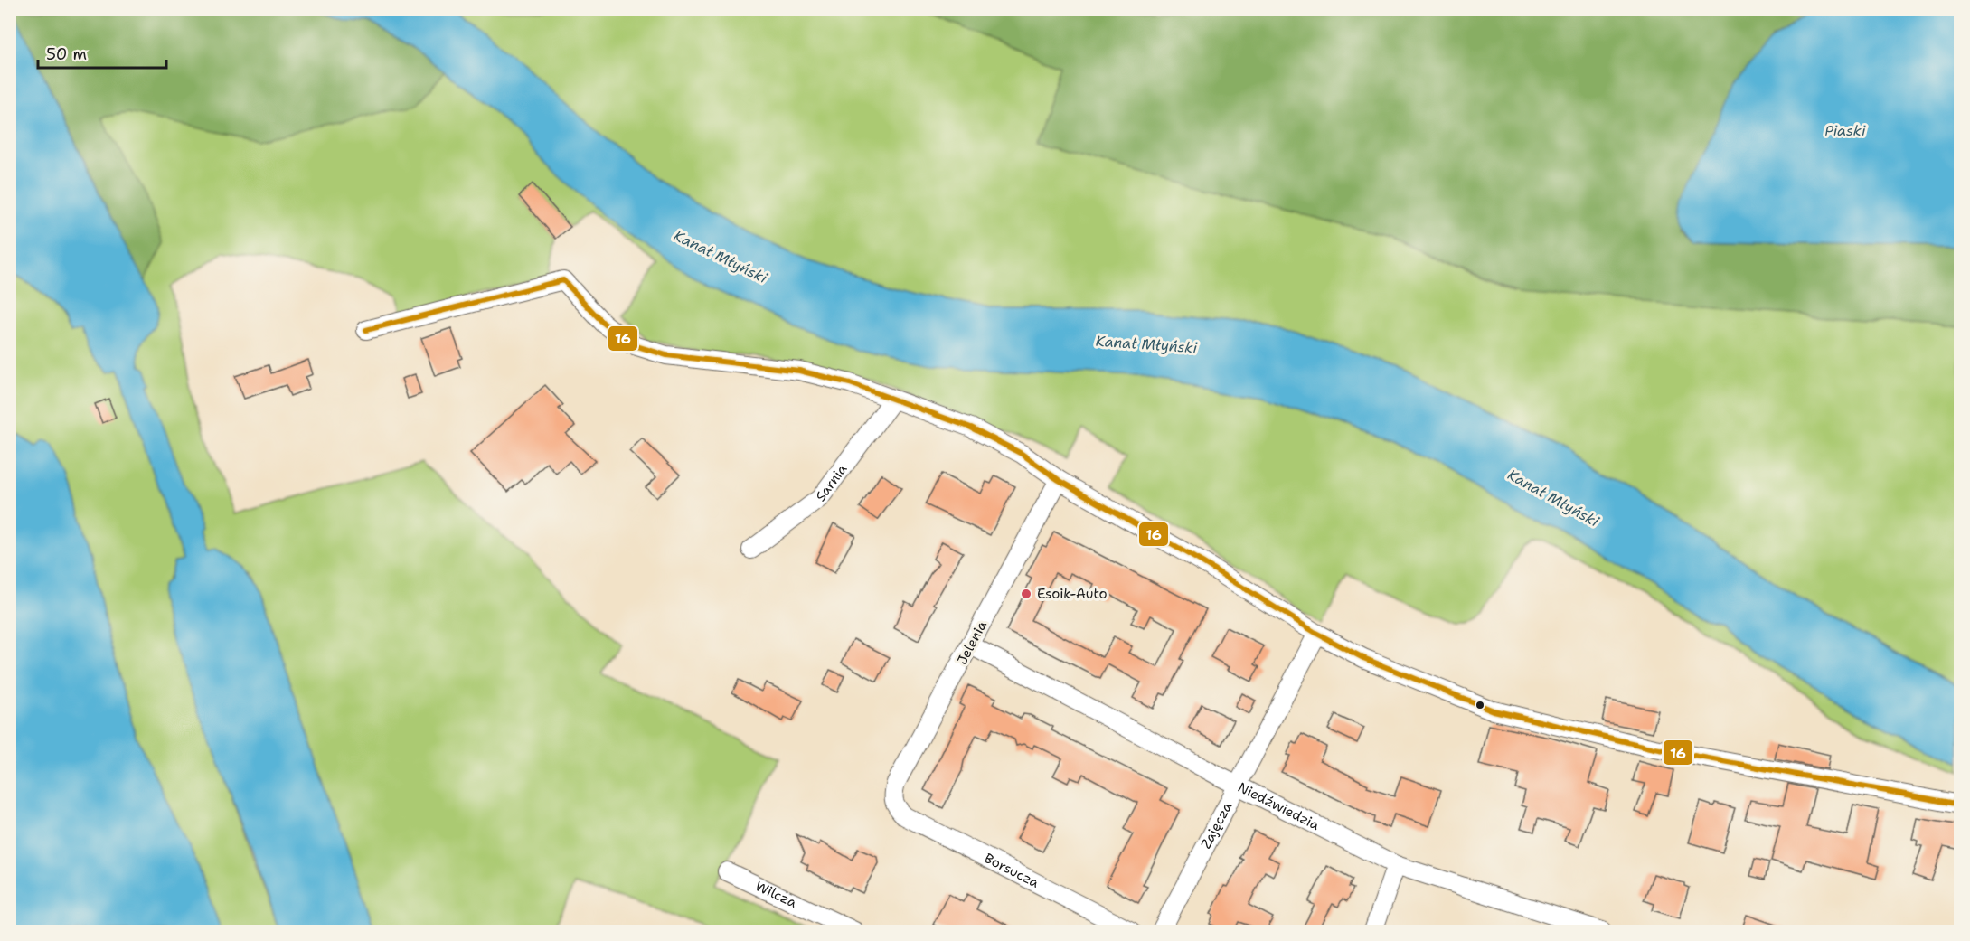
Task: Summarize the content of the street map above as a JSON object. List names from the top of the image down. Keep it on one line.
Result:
{"streets":{"street":["Sarnia","Jelenia","Niedźwiedzia","Zajęcza","Borsucza","Wilcza"]},"crossings":[["Jelenia","Niedźwiedzia"],["Jelenia","Borsucza"],["Niedźwiedzia","Zajęcza"]],"water":["Piaski","Kanał Młyński"],"places":["Esoik-Auto"],"lines":["transit line 16"],"scale_bar":"50 m"}
